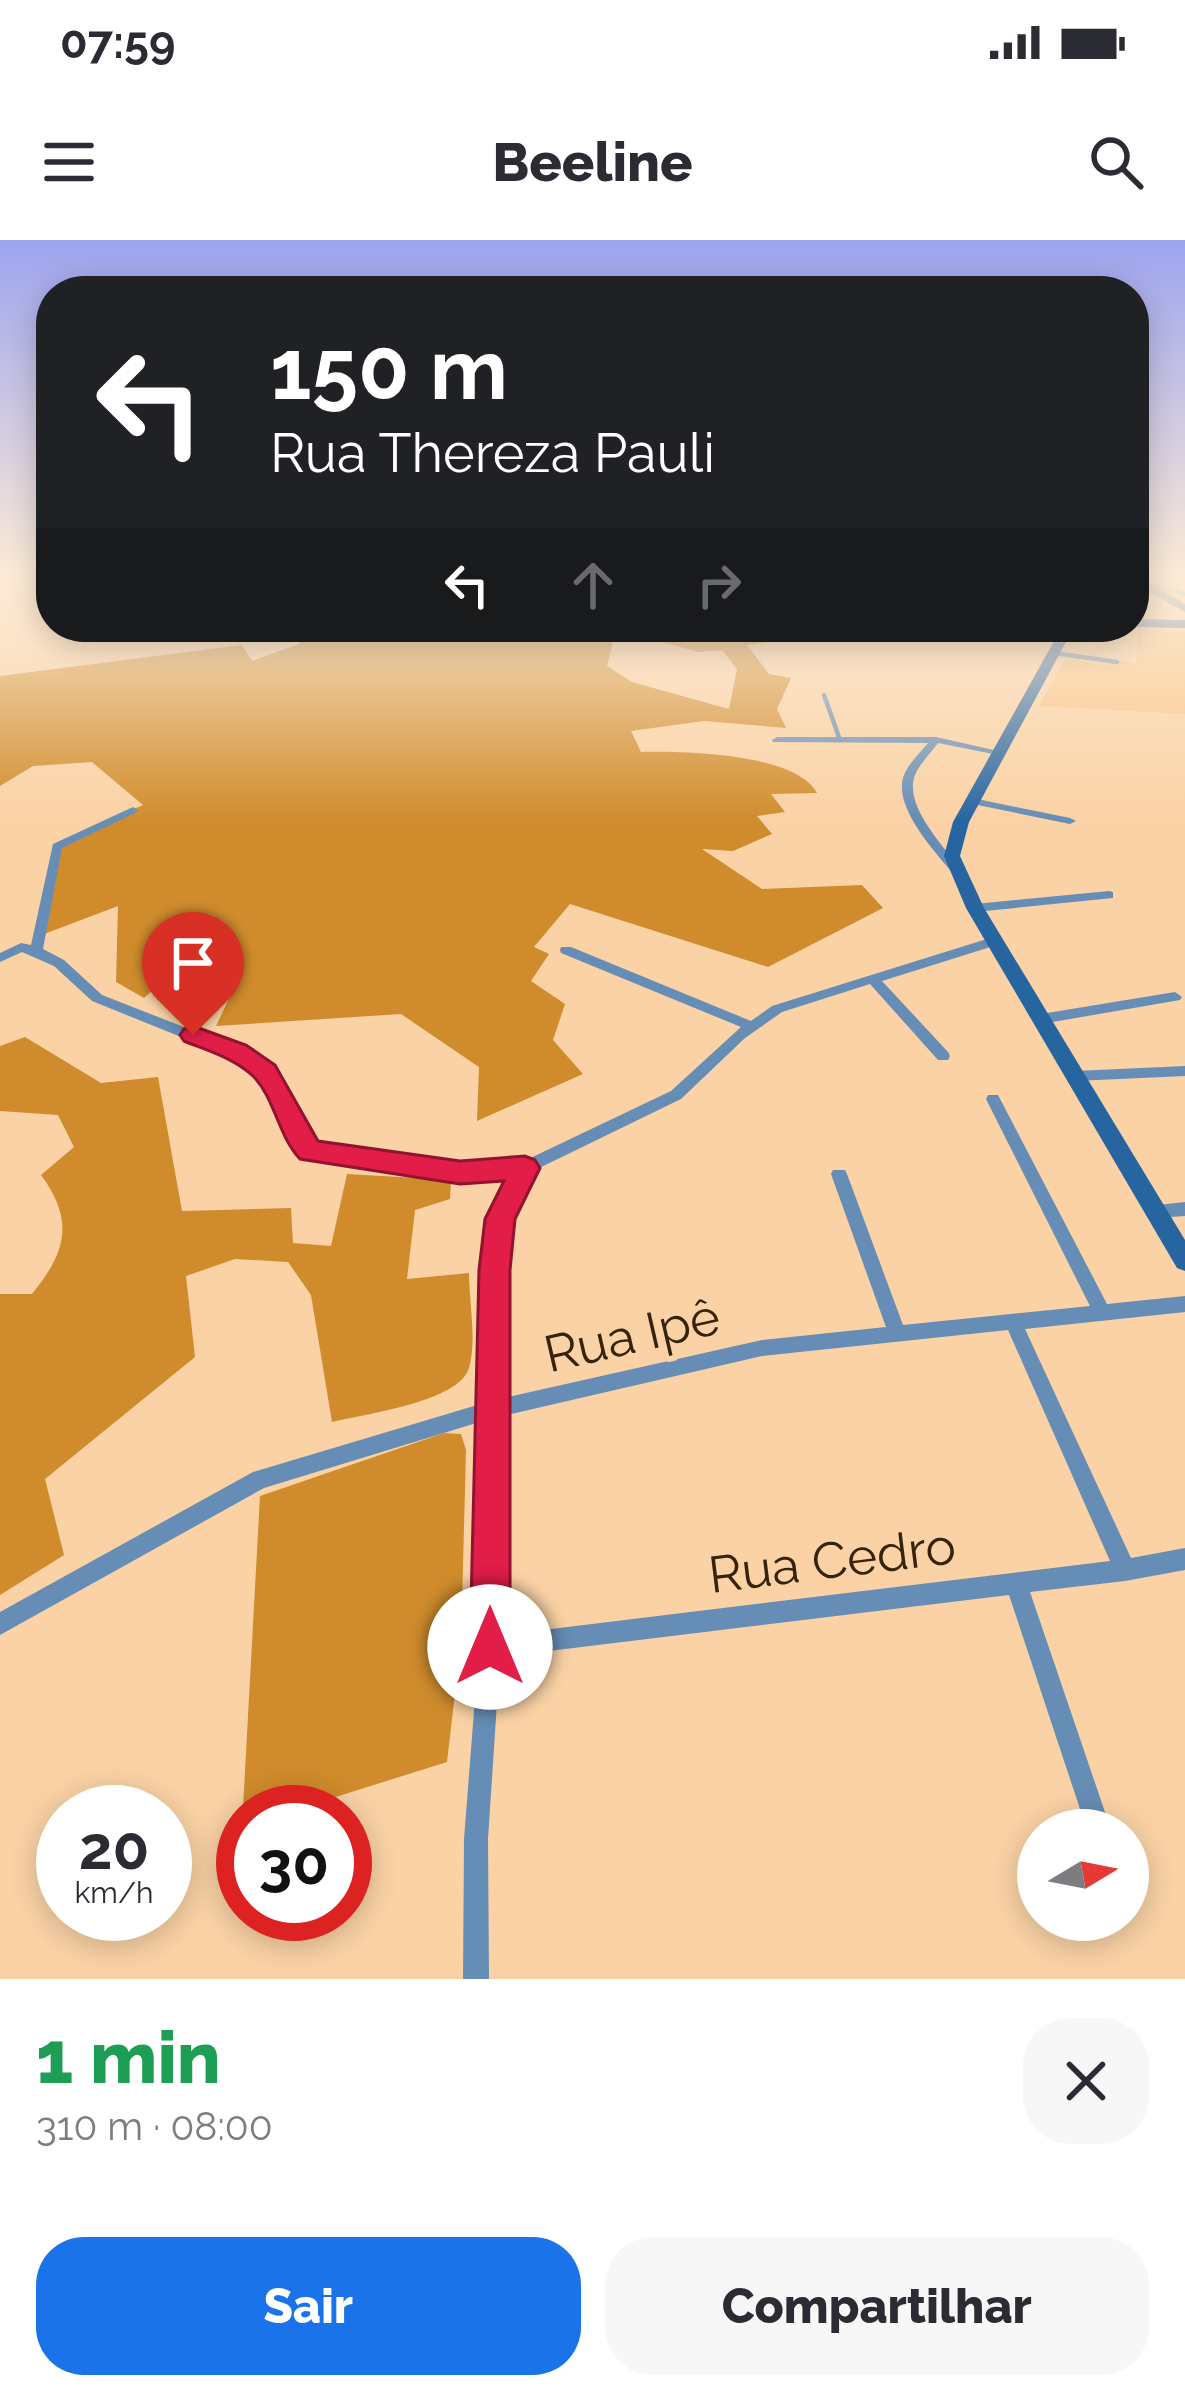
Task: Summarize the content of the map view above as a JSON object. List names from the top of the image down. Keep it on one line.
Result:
{"streets":{"street":["Rua Ipê","Rua Cedro"]},"north":"right","page":{"status":"07:59","header":"Beeline","turn":["150 m","Rua Thereza Pauli"],"speed":"20 km/h","limit":"30","heading":["1 min","310 m · 08:00"],"buttons":["Sair","Compartilhar"]}}
